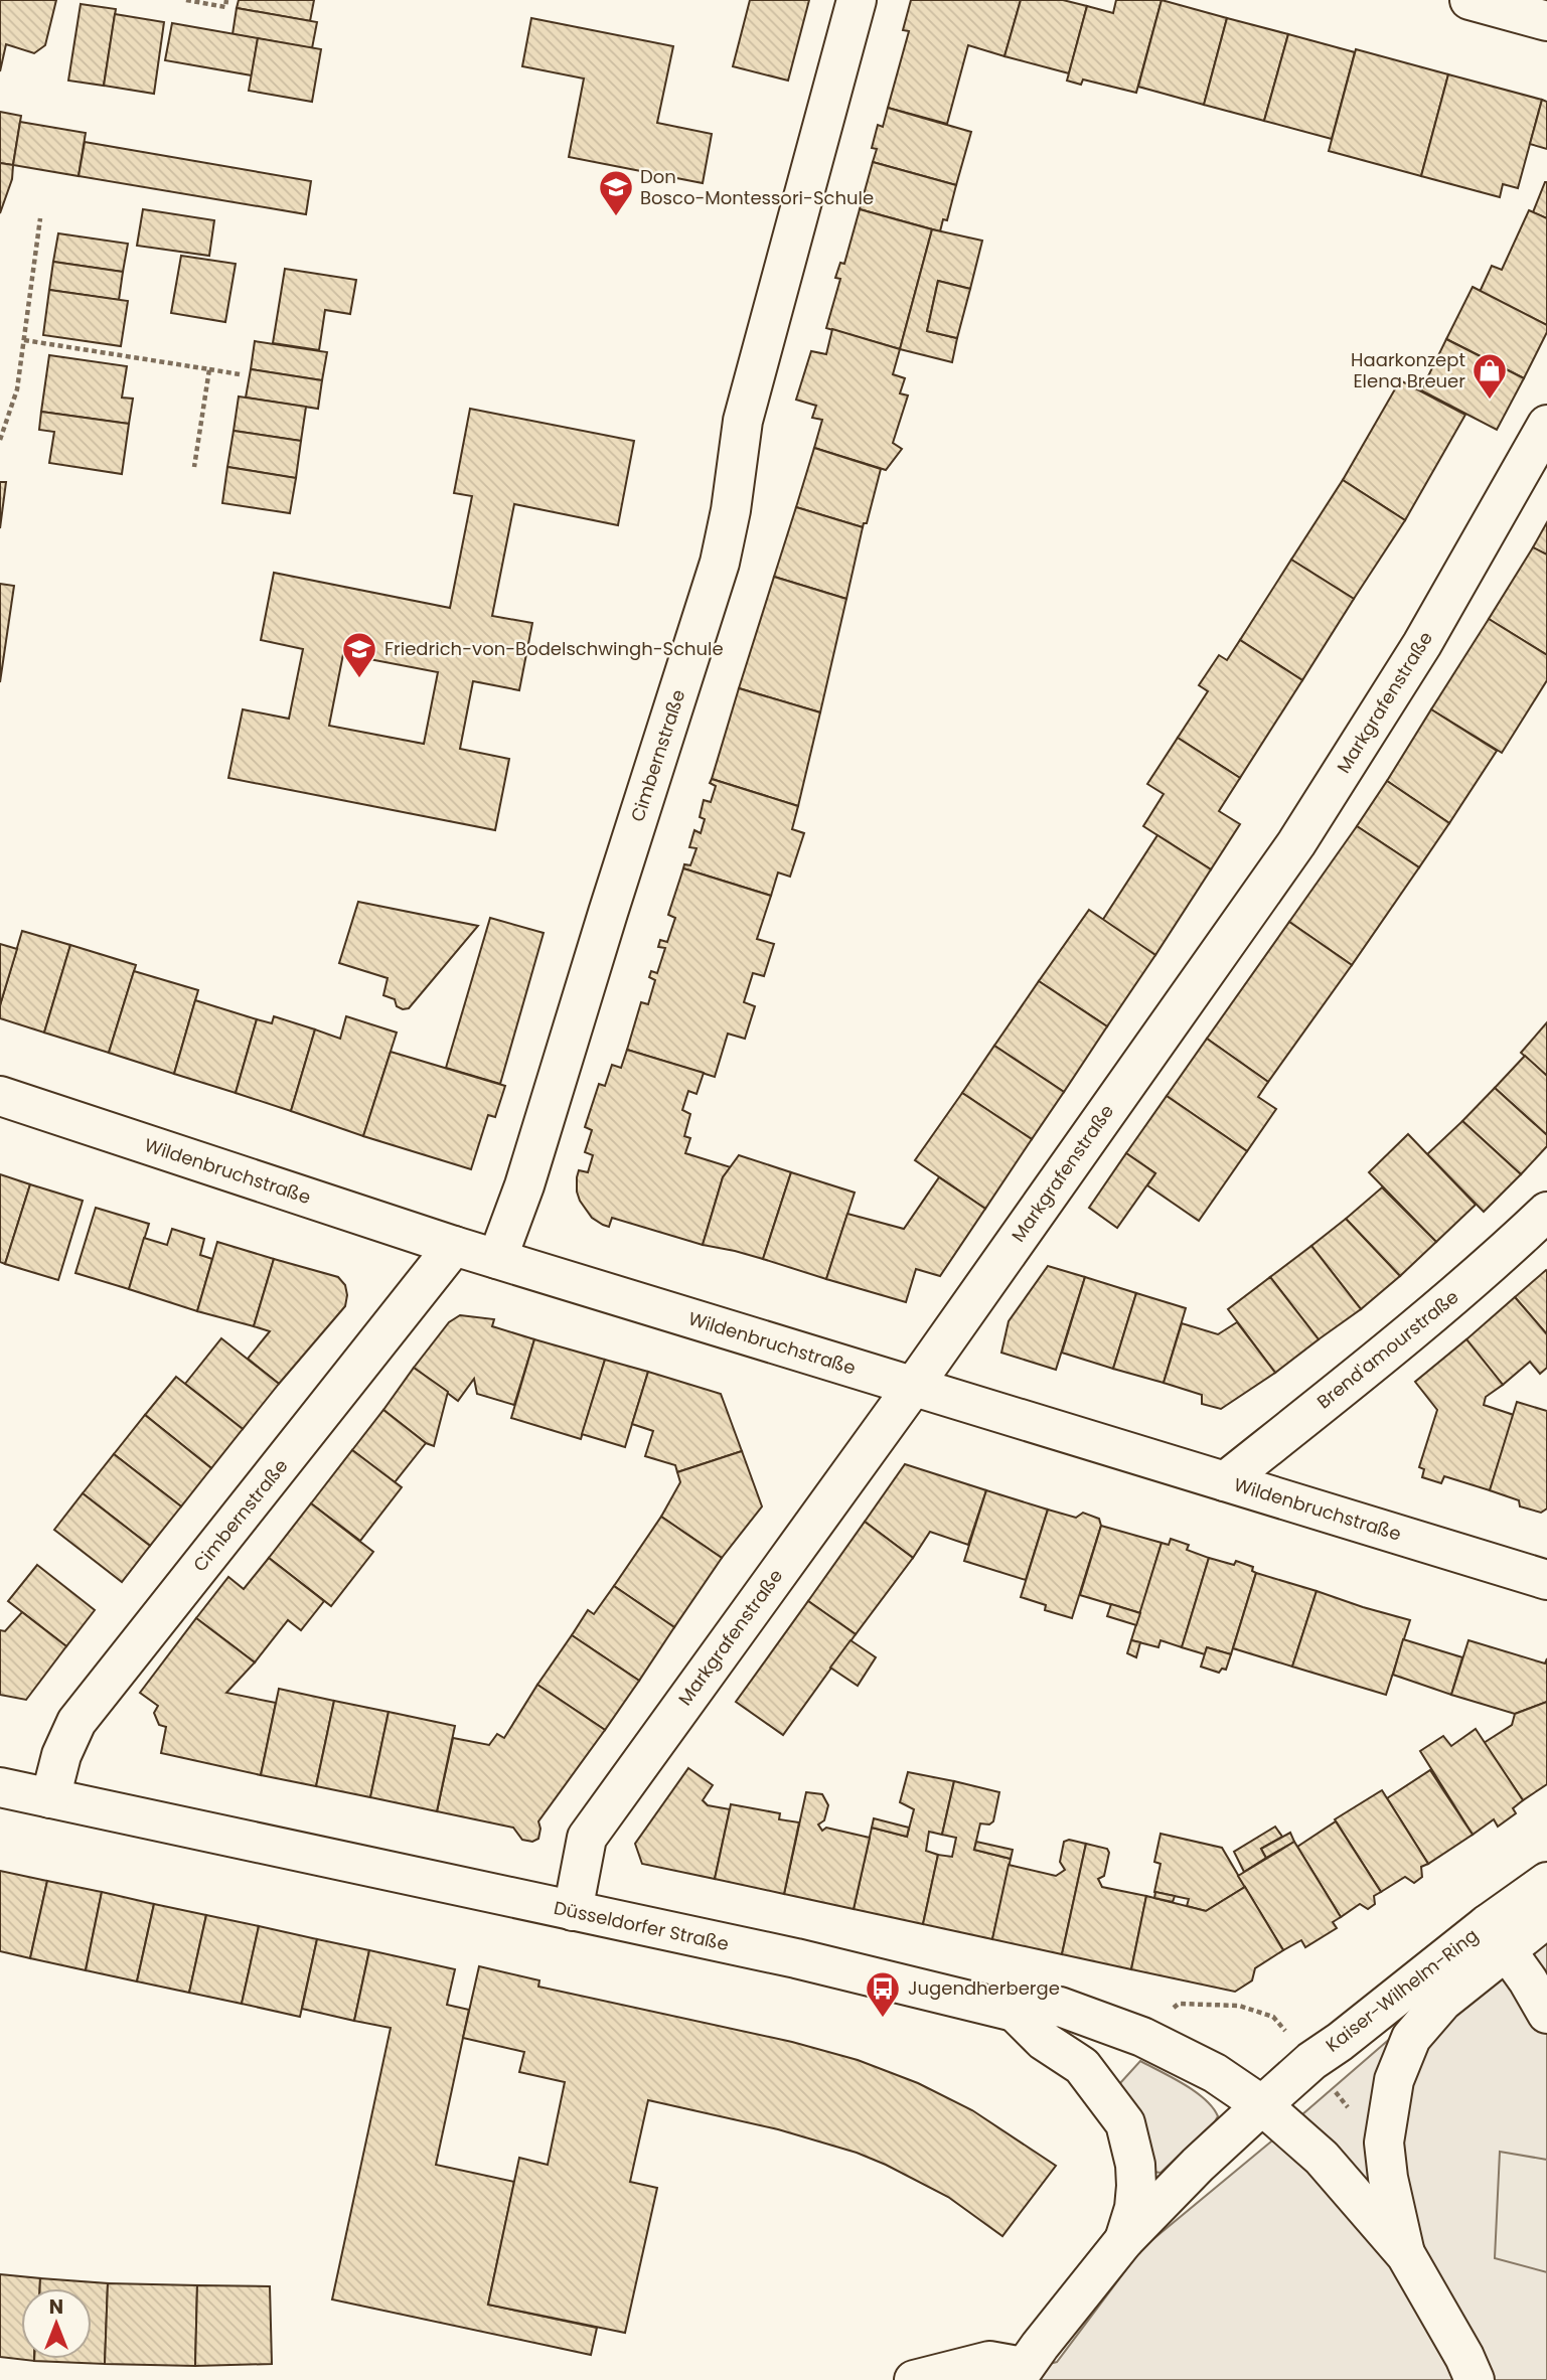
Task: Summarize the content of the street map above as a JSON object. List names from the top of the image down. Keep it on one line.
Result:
{"streets":{"main road":["Markgrafenstraße","Cimbernstraße","Wildenbruchstraße","Brend'amourstraße","Düsseldorfer Straße","Kaiser-Wilhelm-Ring"]},"crossings":[["Markgrafenstraße","Wildenbruchstraße"],["Markgrafenstraße","Düsseldorfer Straße"],["Cimbernstraße","Wildenbruchstraße"],["Cimbernstraße","Düsseldorfer Straße"],["Wildenbruchstraße","Brend'amourstraße"],["Düsseldorfer Straße","Kaiser-Wilhelm-Ring"]],"places":{"school or university":["Don Bosco-Montessori-Schule","Friedrich-von-Bodelschwingh-Schule"],"shop":["Haarkonzept Elena Breuer"],"bus stop":["Jugendherberge"]},"north":"top"}
